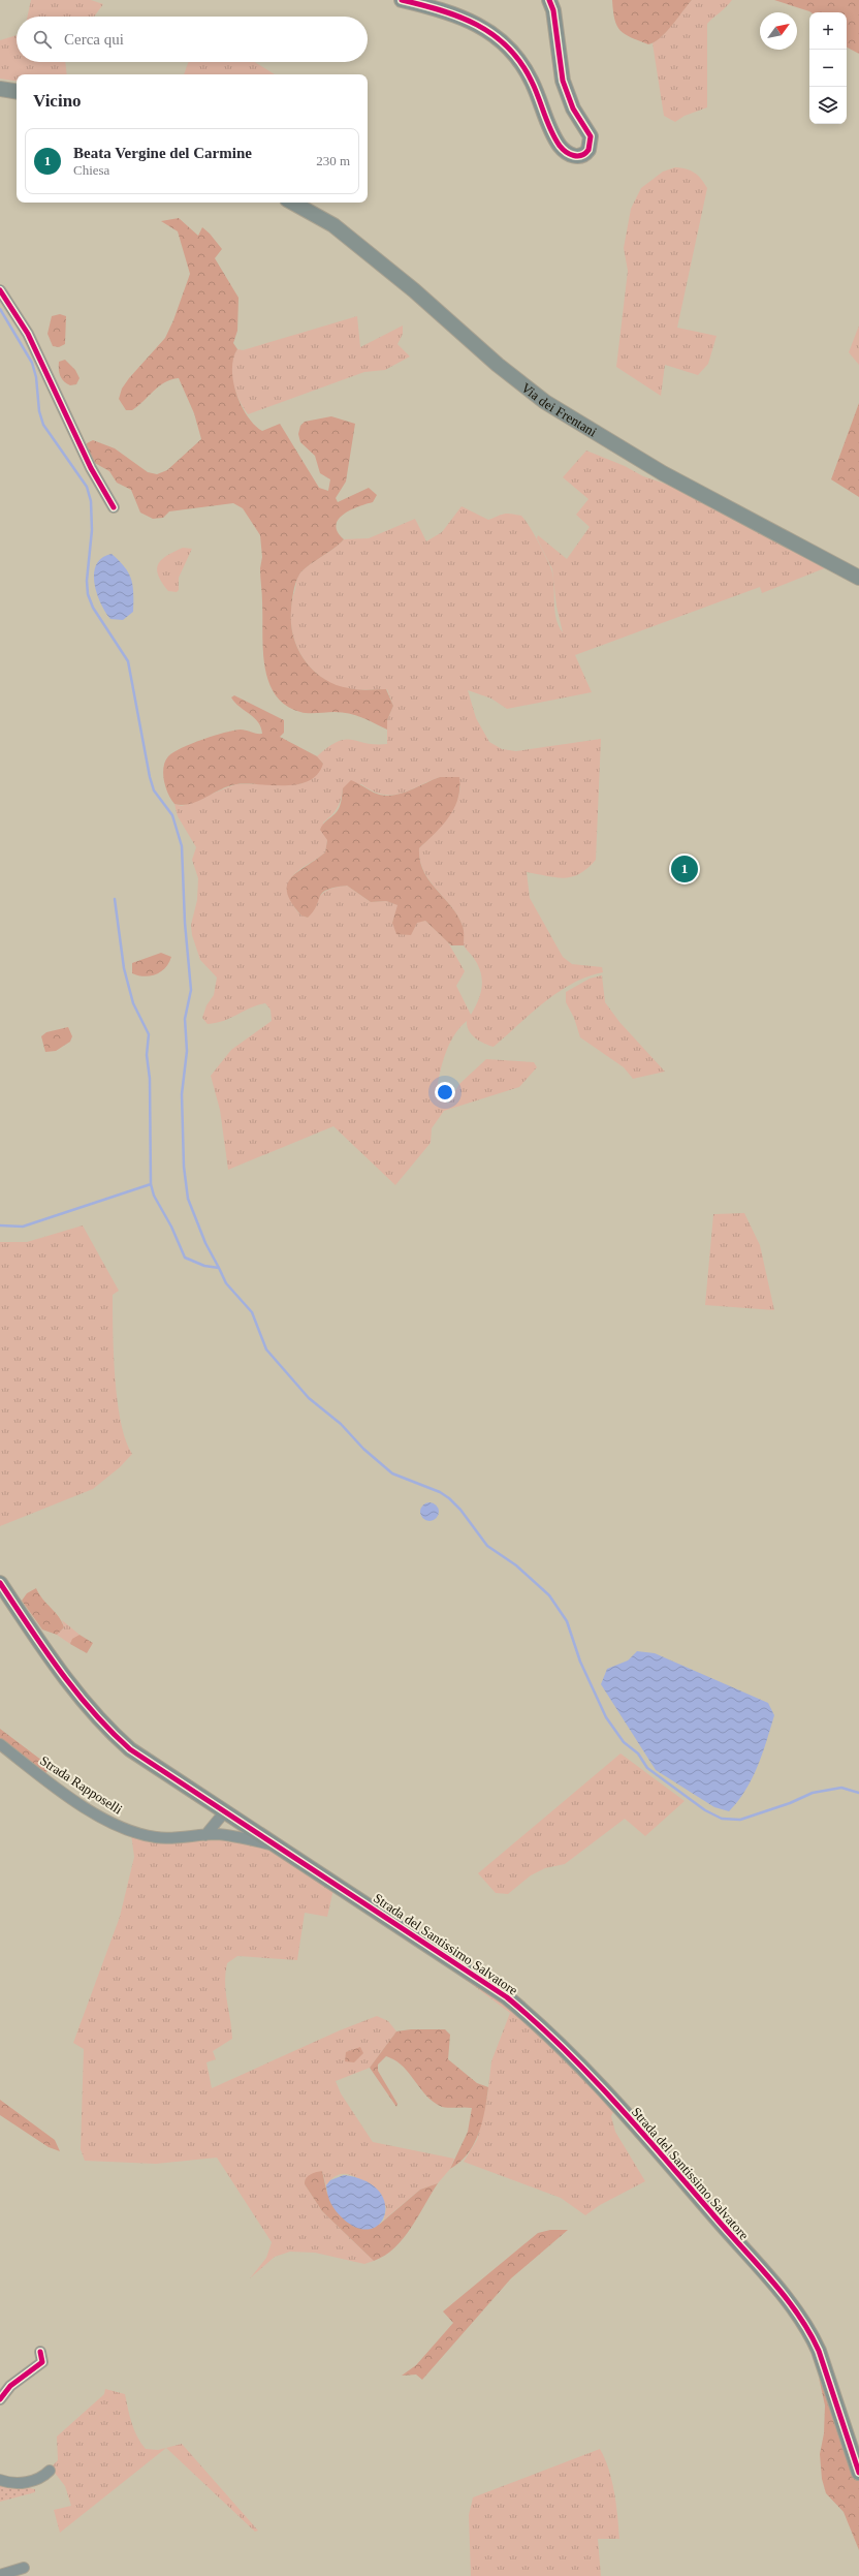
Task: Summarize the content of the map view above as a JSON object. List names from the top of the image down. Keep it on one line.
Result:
{"streets":{"street":["Via dei Frentani","Strada Rapposelli","Strada del Santissimo Salvatore"]},"crossings":[["Strada Rapposelli","Strada del Santissimo Salvatore"]],"north":"top right","page":{"map_buttons":["+","−"],"search":"Cerca qui","heading":"Vicino","list":[{"mark":"1","name":"Beata Vergine del Carmine","note":"Chiesa","value":"230 m"}],"pins":"1"}}
